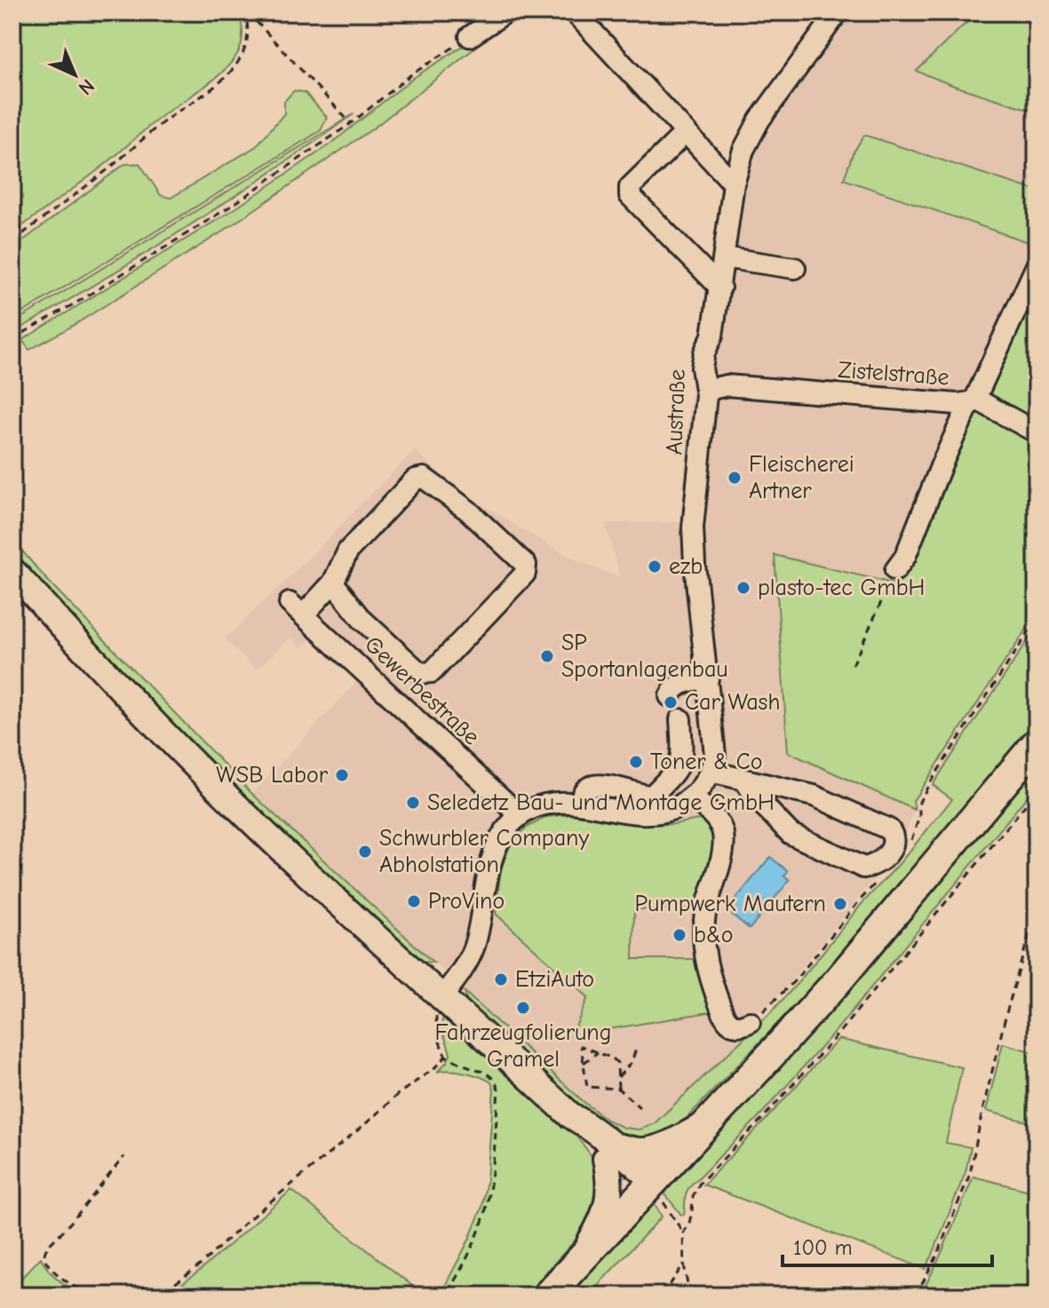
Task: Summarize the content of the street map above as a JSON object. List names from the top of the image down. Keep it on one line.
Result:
{"streets":{"street":["Zistelstraße","Austraße","Gewerbestraße"]},"crossings":[["Zistelstraße","Austraße"]],"places":["Fleischerei Artner","ezb","plasto-tec GmbH","SP Sportanlagenbau","Car Wash","Toner & Co","WSB Labor","Seledetz Bau- und Montage GmbH","Schwurbler Company Abholstation","ProVino","Pumpwerk Mautern","b&o","EtziAuto","Fahrzeugfolierung Gramel"],"scale_bar":"100 m","north":"bottom right"}
